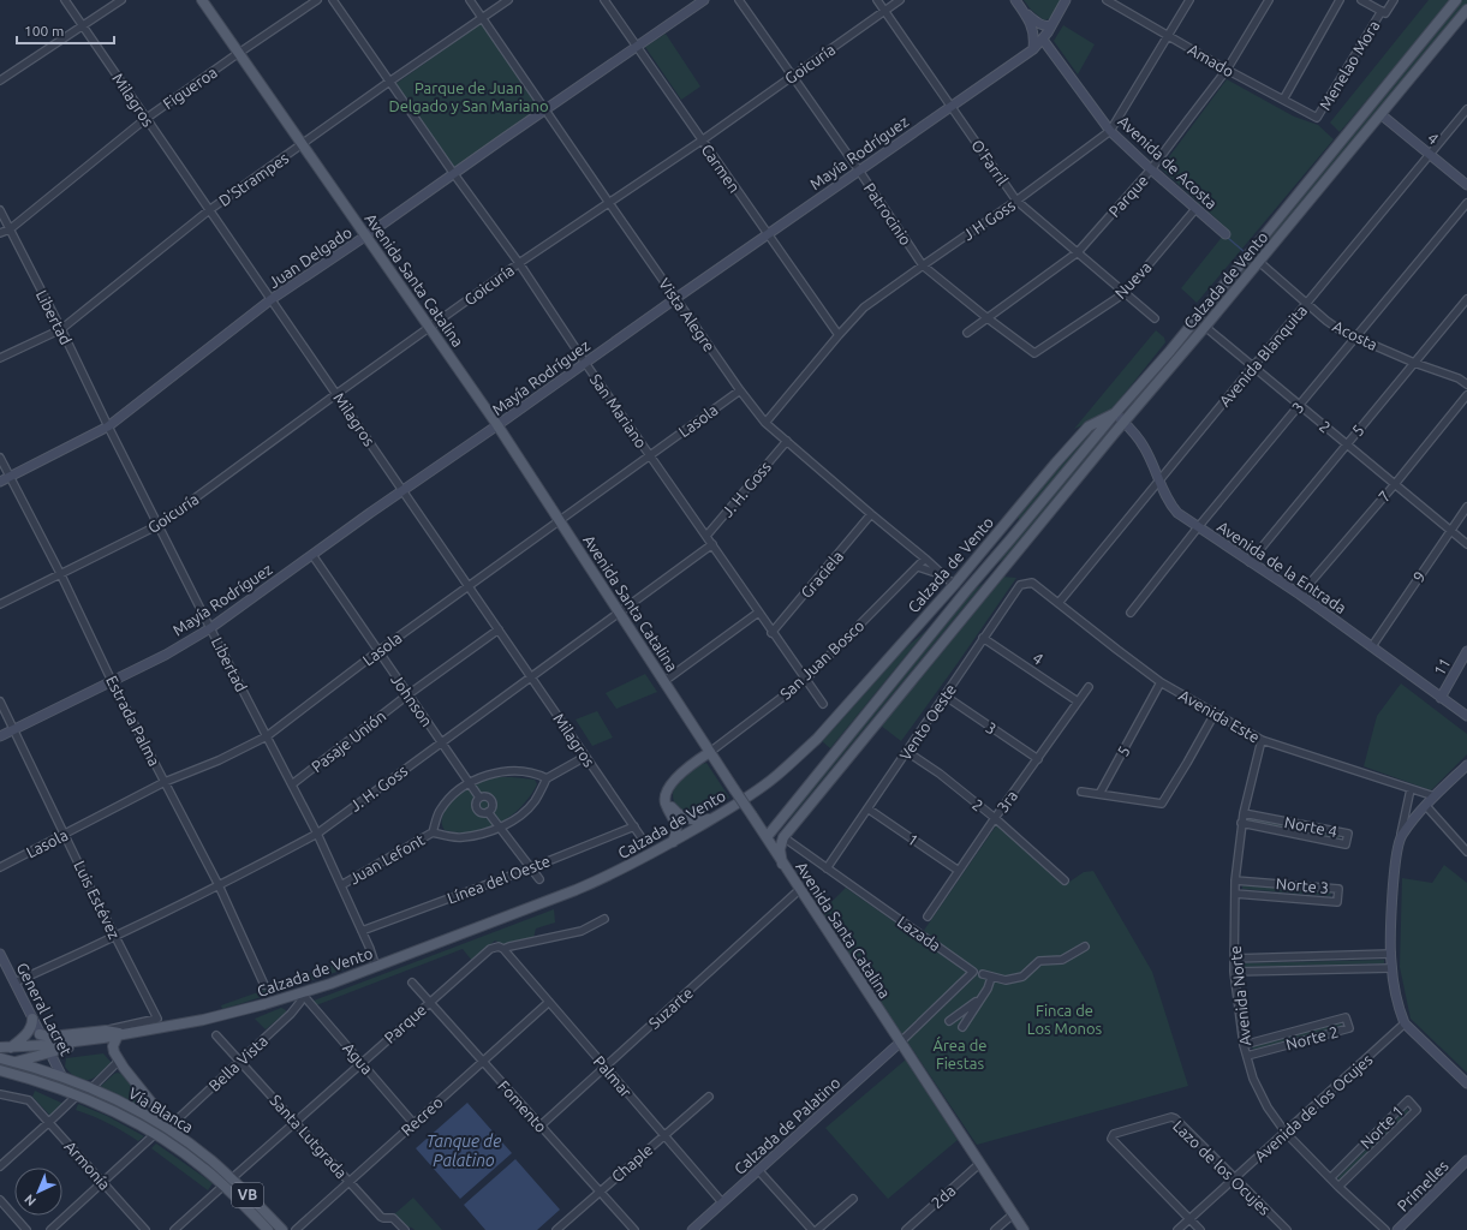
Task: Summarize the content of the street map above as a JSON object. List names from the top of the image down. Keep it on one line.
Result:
{"streets":{"main road":["Avenida Santa Catalina","Calzada de Vento","Vía Blanca","VB"],"street":["Amado","Goicuría","Menelao Mora","Figueroa","Milagros","4","Mayía Rodríguez","O'Farril","Avenida de Acosta","Carmen","D'Strampes","Parque","Patrocinio","J H Goss","Juan Delgado","Nueva","Vista Alegre","Libertad","Acosta","Avenida Blanquita","3","San Mariano","Lasola","2","5","J. H. Goss","7","Avenida de la Entrada","Graciela","9","San Juan Bosco","11","Johnson","Avenida Este","Estrada Palma","Vento Oeste","Pasaje Unión","3ra","Norte 4","1","Juan Lefont","Línea del Oeste","Norte 3","Luis Estévez","Lazada","Avenida Norte","Suzarte","General Lacret","Norte 2","Agua","Bella Vista","Palmar","Fomento","Avenida de los Ocujes","Recreo","Calzada de Palatino","Norte 1","Santa Lutgrada","Chaple","Armonía","Lazo de los Ocujes","Primelles","2da"]},"crossings":[["Amado","Menelao Mora"],["Amado","Parque"],["Amado","J H Goss"],["Goicuría","Milagros"],["Goicuría","O'Farril"],["Goicuría","Carmen"],["Goicuría","Patrocinio"],["Goicuría","Avenida Santa Catalina"],["Goicuría","Vista Alegre"],["Goicuría","Libertad"],["Goicuría","San Mariano"],["Goicuría","Estrada Palma"],["Figueroa","Milagros"],["Figueroa","Avenida Santa Catalina"],["Figueroa","Libertad"],["Milagros","Mayía Rodríguez"],["Milagros","D'Strampes"],["Milagros","Juan Delgado"],["Milagros","Lasola"],["Milagros","J. H. Goss"],["Milagros","Pasaje Unión"],["Milagros","Línea del Oeste"],["4","Calzada de Vento"],["4","Avenida Blanquita"],["4","Vento Oeste"],["4","3ra"],["Mayía Rodríguez","O'Farril"],["Mayía Rodríguez","Avenida de Acosta"],["Mayía Rodríguez","Carmen"],["Mayía Rodríguez","Patrocinio"],["Mayía Rodríguez","Avenida Santa Catalina"],["Mayía Rodríguez","Vista Alegre"],["Mayía Rodríguez","Libertad"],["Mayía Rodríguez","San Mariano"],["Mayía Rodríguez","Johnson"],["Mayía Rodríguez","Estrada Palma"],["Mayía Rodríguez","Luis Estévez"],["O'Farril","Parque"],["O'Farril","J H Goss"],["O'Farril","Nueva"],["Avenida de Acosta","Parque"],["Avenida de Acosta","J H Goss"],["Avenida de Acosta","Nueva"],["Carmen","J H Goss"],["Carmen","Juan Delgado"],["D'Strampes","Avenida Santa Catalina"],["D'Strampes","Vista Alegre"],["D'Strampes","Libertad"],["D'Strampes","San Mariano"],["Parque","Patrocinio"],["Parque","Agua"],["Parque","Palmar"],["Parque","Fomento"],["Parque","Vía Blanca"],["Parque","Santa Lutgrada"],["Patrocinio","J H Goss"],["Patrocinio","Nueva"],["J H Goss","Vista Alegre"],["Juan Delgado","Avenida Santa Catalina"],["Juan Delgado","Vista Alegre"],["Juan Delgado","Libertad"],["Juan Delgado","San Mariano"],["Juan Delgado","Estrada Palma"],["Avenida Santa Catalina","Calzada de Vento"],["Avenida Santa Catalina","Lasola"],["Avenida Santa Catalina","J. H. Goss"],["Avenida Santa Catalina","San Juan Bosco"],["Avenida Santa Catalina","Lazada"],["Avenida Santa Catalina","Suzarte"],["Avenida Santa Catalina","Calzada de Palatino"],["Avenida Santa Catalina","2da"],["Calzada de Vento","Vista Alegre"],["Calzada de Vento","Libertad"],["Calzada de Vento","Acosta"],["Calzada de Vento","2"],["Calzada de Vento","Avenida de la Entrada"],["Calzada de Vento","Lazada"],["Calzada de Vento","Agua"],["Calzada de Vento","Bella Vista"],["Vista Alegre","Lasola"],["Vista Alegre","J. H. Goss"],["Vista Alegre","Graciela"],["Vista Alegre","San Juan Bosco"],["Libertad","Lasola"],["Libertad","J. H. Goss"],["Libertad","Pasaje Unión"],["Libertad","Juan Lefont"],["Libertad","Línea del Oeste"],["Acosta","Avenida Blanquita"],["Acosta","3"],["Acosta","5"],["Avenida Blanquita","2"],["Avenida Blanquita","Avenida de la Entrada"],["Avenida Blanquita","Avenida Este"],["3","2"],["3","Avenida de la Entrada"],["3","Vento Oeste"],["3","3ra"],["San Mariano","Lasola"],["San Mariano","J. H. Goss"],["San Mariano","Graciela"],["San Mariano","San Juan Bosco"],["Lasola","Johnson"],["Lasola","Estrada Palma"],["Lasola","Luis Estévez"],["2","5"],["2","7"],["2","9"],["2","Vento Oeste"],["2","3ra"],["5","Avenida de la Entrada"],["5","Avenida Este"],["J. H. Goss","Johnson"],["J. H. Goss","Estrada Palma"],["J. H. Goss","Luis Estévez"],["J. H. Goss","General Lacret"],["7","Avenida de la Entrada"],["Avenida de la Entrada","9"],["Avenida de la Entrada","11"],["Johnson","Pasaje Unión"],["Johnson","Juan Lefont"],["Johnson","Línea del Oeste"],["Avenida Este","Vento Oeste"],["Avenida Este","Avenida Norte"],["Vento Oeste","1"],["Vento Oeste","Lazada"],["3ra","1"],["Norte 4","Avenida Norte"],["Norte 3","Avenida Norte"],["Lazada","Calzada de Palatino"],["Avenida Norte","Norte 2"],["Avenida Norte","Avenida de los Ocujes"],["Avenida Norte","Norte 1"],["Suzarte","Palmar"],["Suzarte","Fomento"],["Agua","Bella Vista"],["Agua","Recreo"],["Bella Vista","Vía Blanca"],["Bella Vista","Santa Lutgrada"],["Palmar","Recreo"],["Palmar","Calzada de Palatino"],["Palmar","Chaple"],["Fomento","Recreo"],["Fomento","Chaple"],["Avenida de los Ocujes","Lazo de los Ocujes"],["Recreo","Santa Lutgrada"]],"water":["Tanque de Palatino"],"parks":["Parque de Juan Delgado y San Mariano","Finca de Los Monos","Área de Fiestas"],"scale_bar":"100 m","north":"bottom left"}
